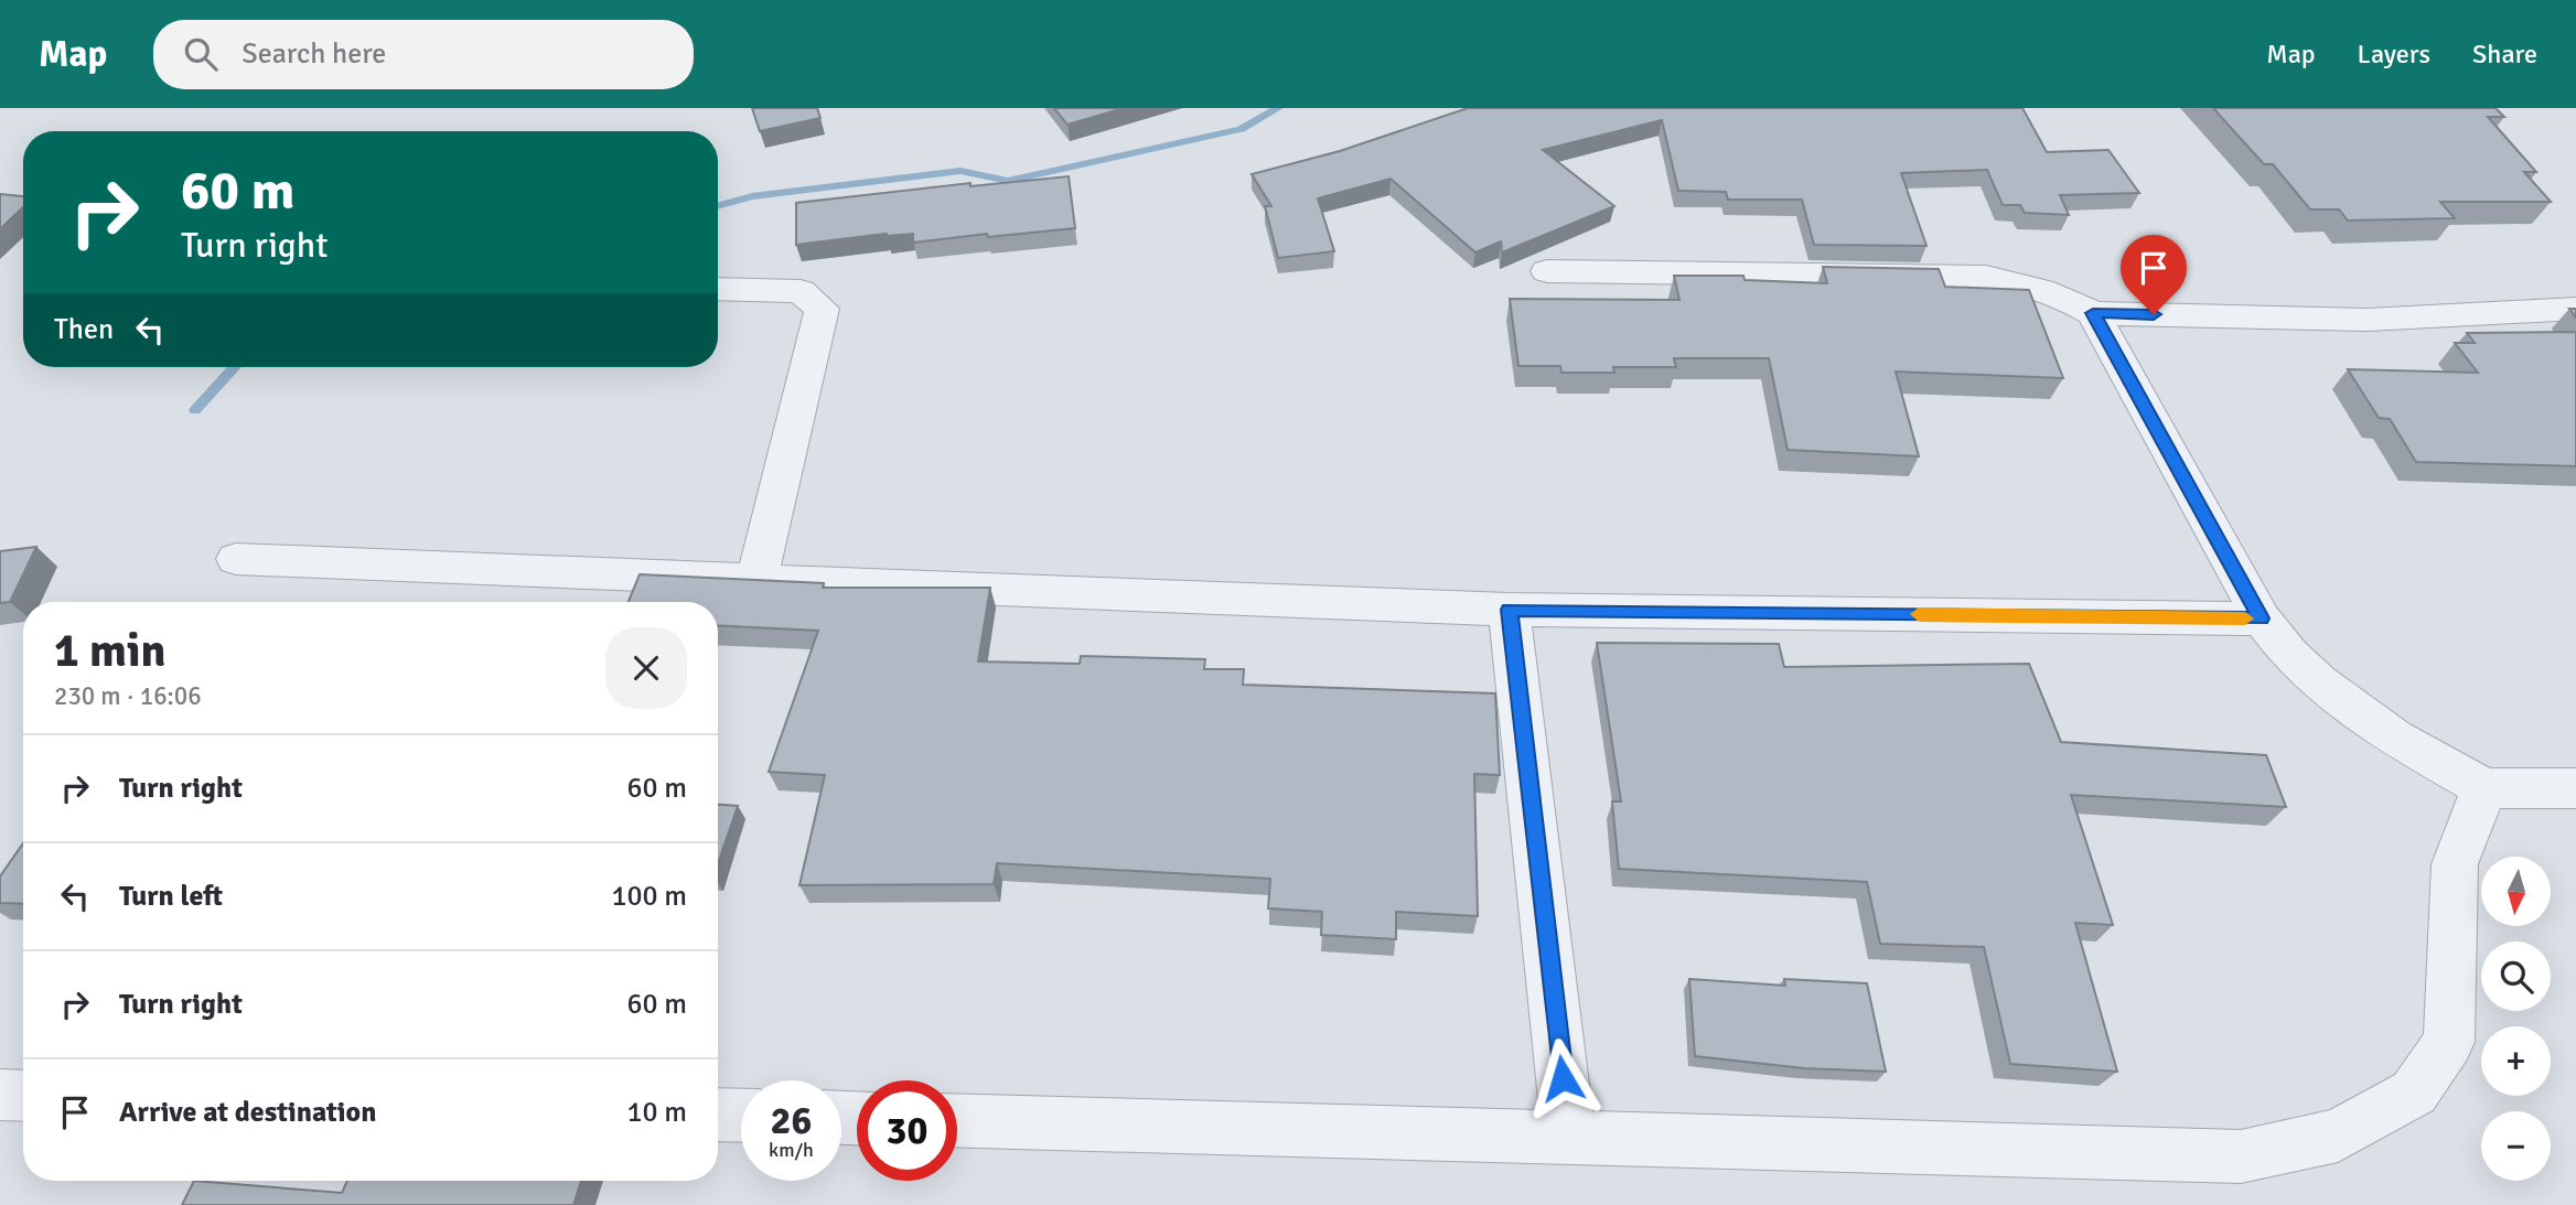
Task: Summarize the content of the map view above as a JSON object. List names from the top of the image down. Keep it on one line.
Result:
{"north":"bottom","page":{"header":"Map","search":"Search here","nav":["Map","Layers","Share"],"turn":["60 m","Turn right"],"then":"Then","heading":["1 min","230 m · 16:06"],"list":[{"name":"Turn right","value":"60 m"},{"name":"Turn left","value":"100 m"},{"name":"Turn right","value":"60 m"},{"name":"Arrive at destination","value":"10 m"}],"map_buttons":["+","−"],"speed":"26 km/h","limit":"30"}}
